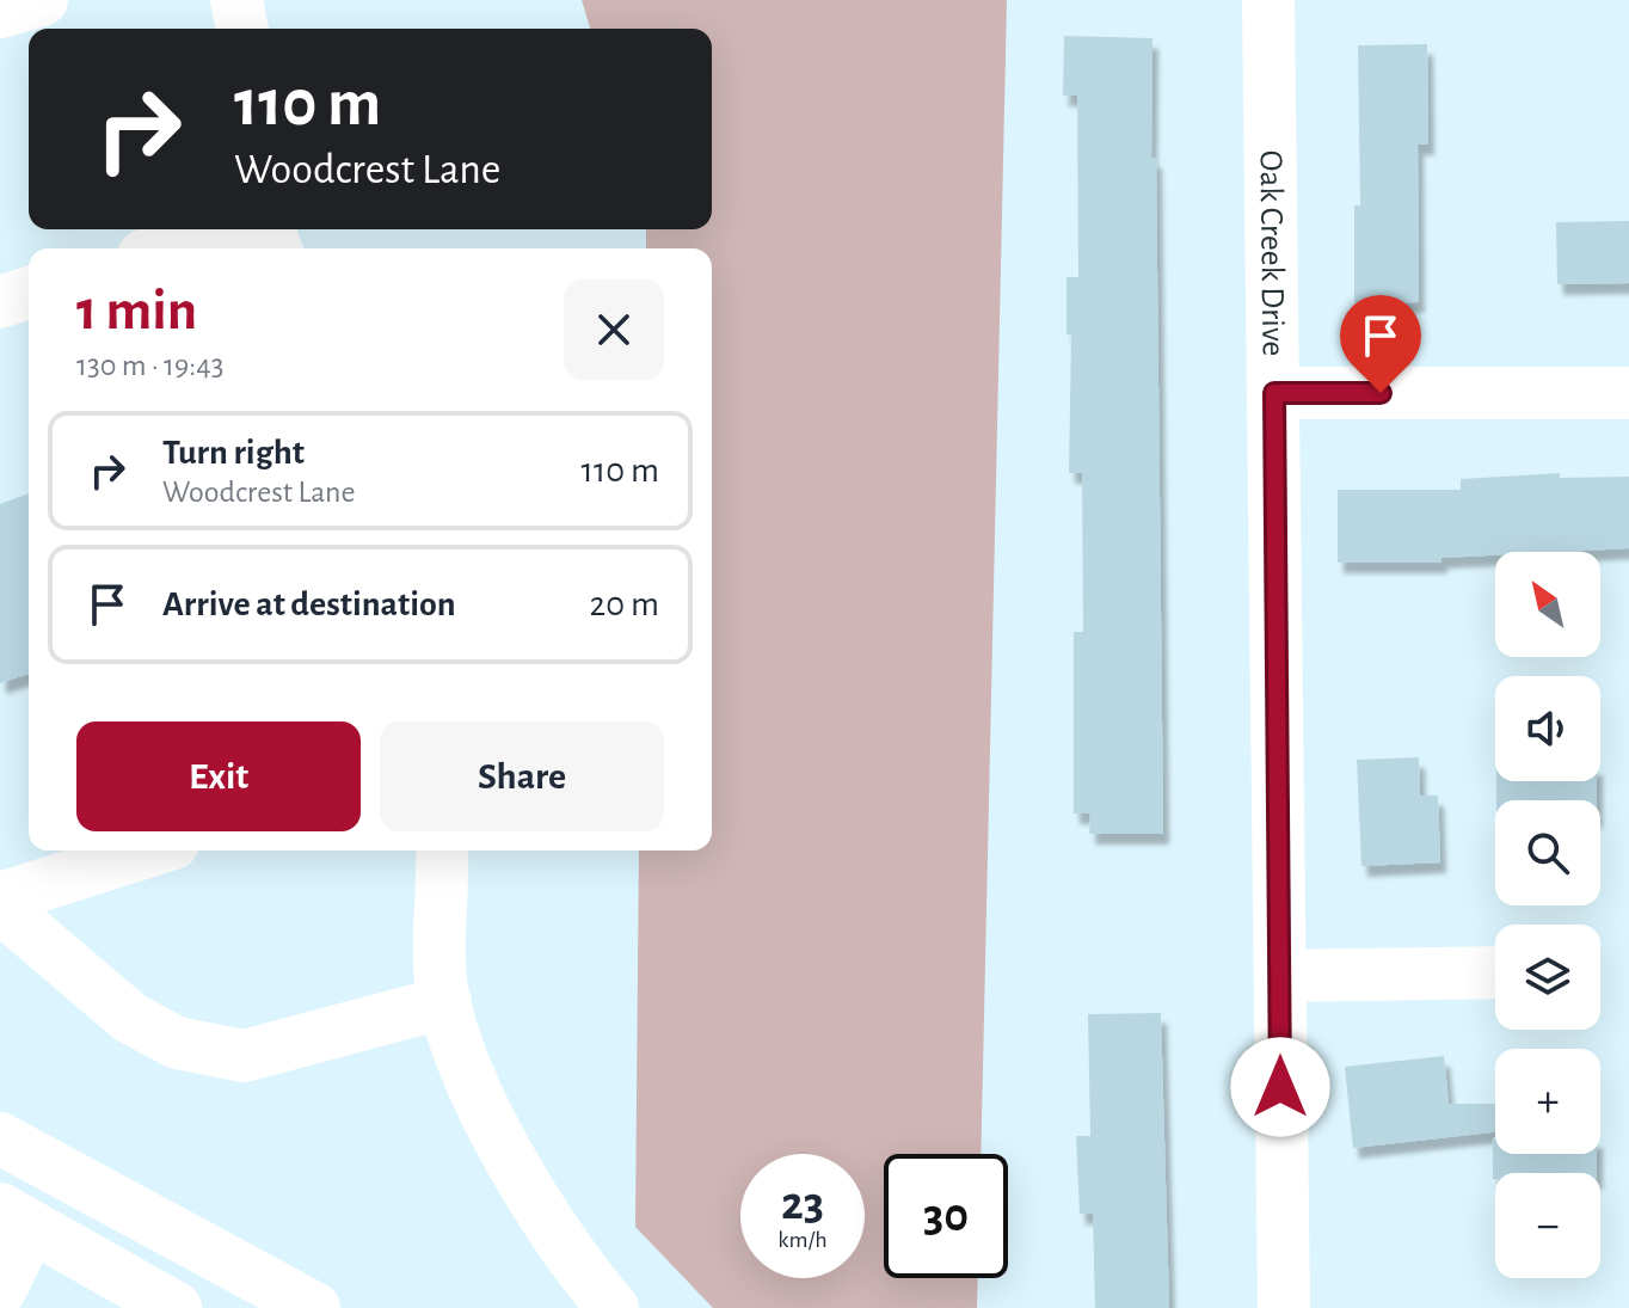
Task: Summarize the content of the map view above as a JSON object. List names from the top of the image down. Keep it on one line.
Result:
{"streets":{"street":["Oak Creek Drive"]},"north":"top left","page":{"turn":["110 m","Woodcrest Lane"],"heading":["1 min","130 m · 19:43"],"list":[{"name":"Turn right","note":"Woodcrest Lane","value":"110 m"},{"name":"Arrive at destination","value":"20 m"}],"map_buttons":["+","−"],"buttons":["Exit","Share"],"speed":"23 km/h","limit":"30"}}
